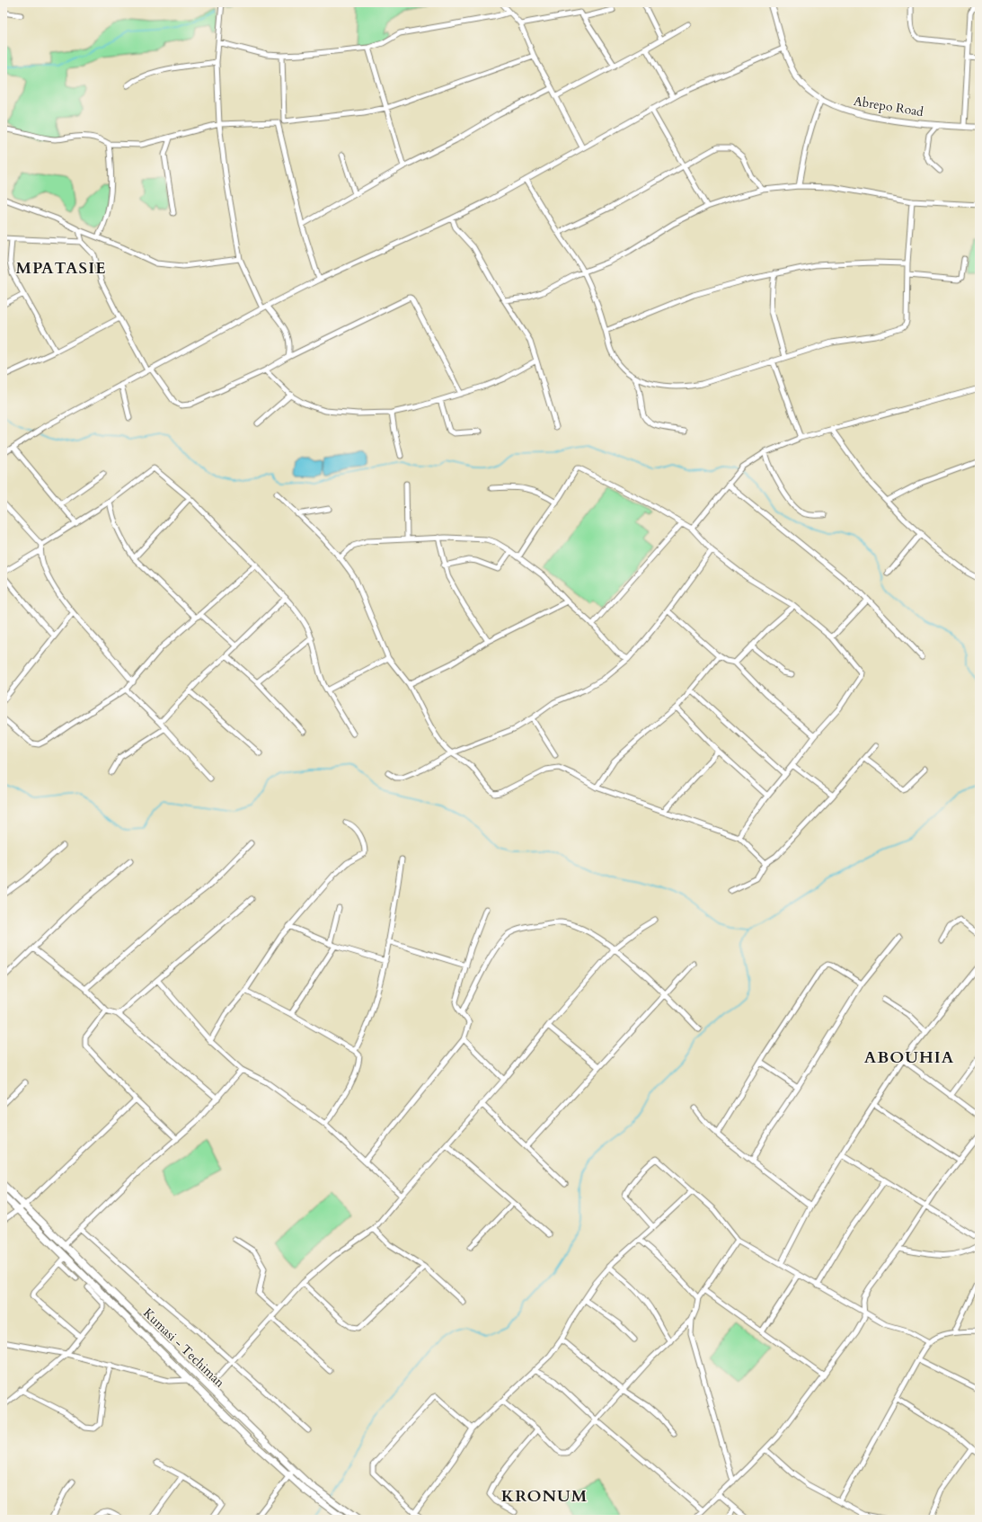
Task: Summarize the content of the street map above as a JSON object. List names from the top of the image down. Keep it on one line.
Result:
{"streets":{"highway":["Kumasi - Techiman"],"main road":["Abrepo Road"]},"districts":["MPATASIE","ABOUHIA","KRONUM"]}
